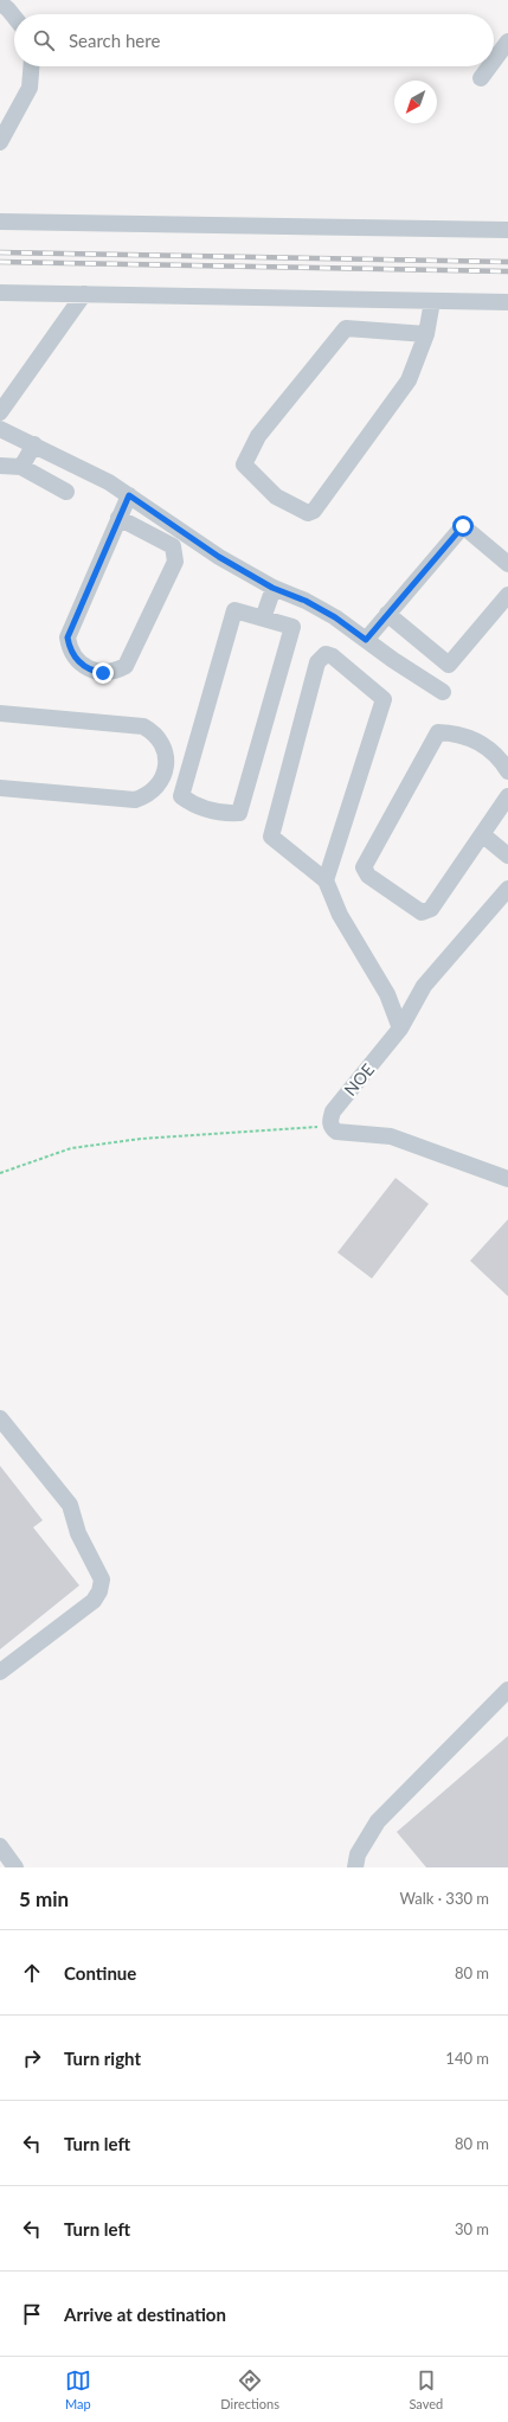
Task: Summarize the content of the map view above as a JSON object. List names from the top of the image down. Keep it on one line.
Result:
{"streets":{"street":["NOE"]},"north":"bottom left","page":{"search":"Search here","heading":["5 min","Walk · 330 m"],"list":[["Continue","80 m"],["Turn right","140 m"],["Turn left","80 m"],["Turn left","30 m"],"Arrive at destination"],"nav":["Map","Directions","Saved"]}}
